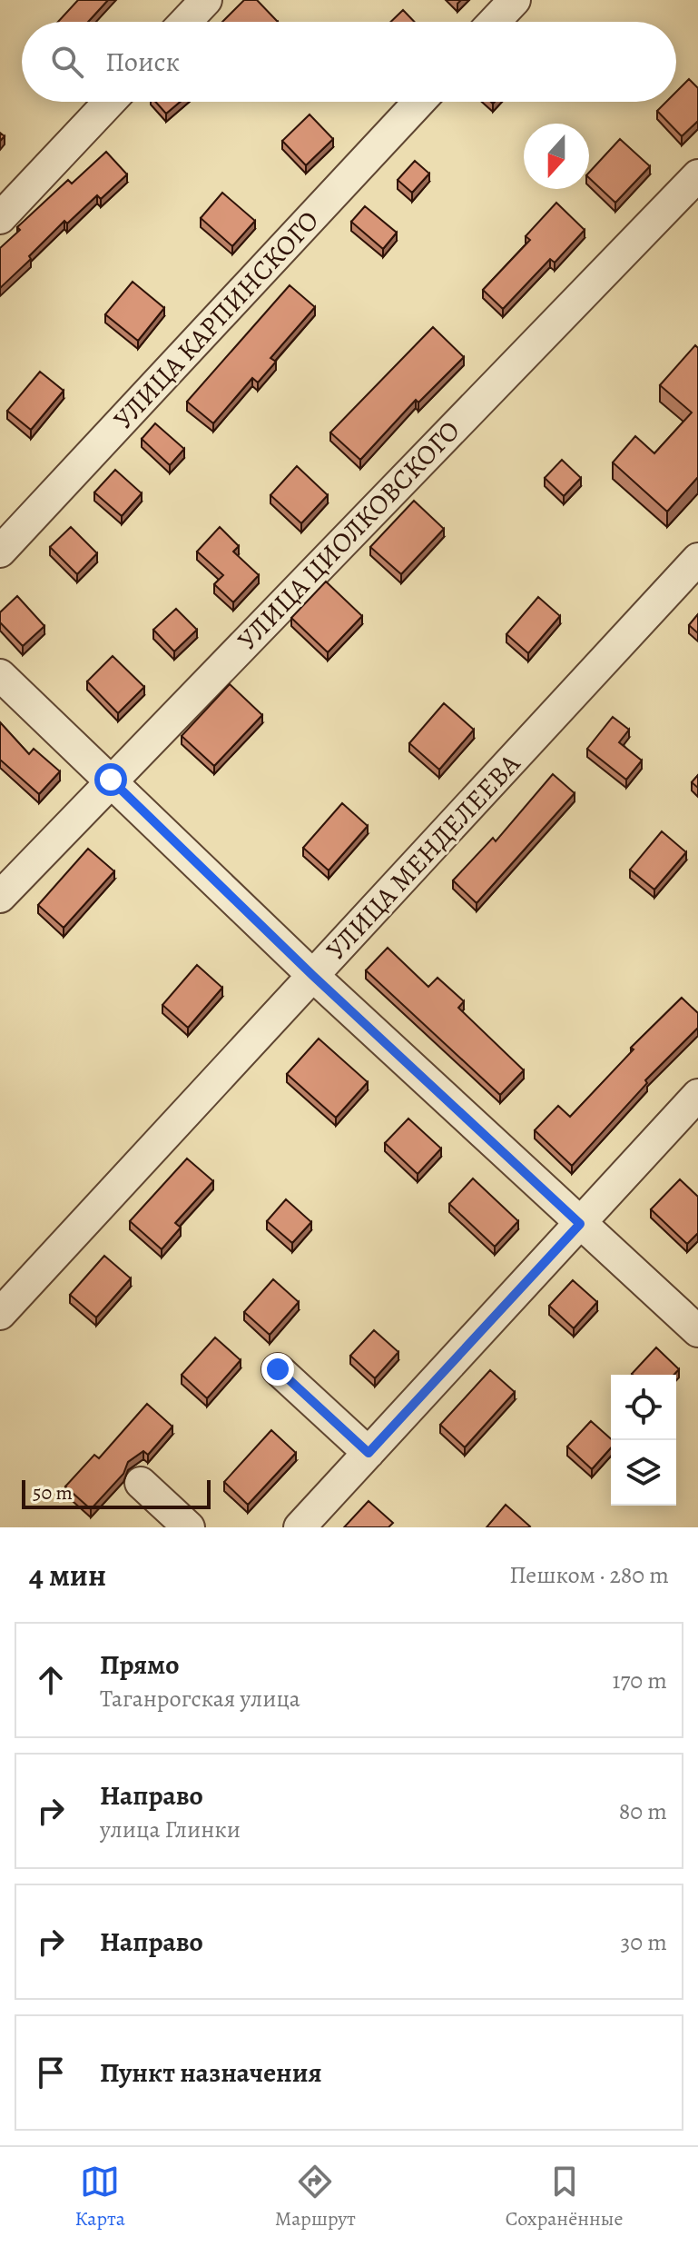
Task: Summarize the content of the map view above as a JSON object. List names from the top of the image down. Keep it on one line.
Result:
{"streets":{"street":["УЛИЦА КАРПИНСКОГО","УЛИЦА ЦИОЛКОВСКОГО","УЛИЦА МЕНДЕЛЕЕВА"]},"scale_bar":"50 m","north":"bottom","page":{"search":"Поиск","scale":"50 m","heading":["4 мин","Пешком · 280 m"],"list":[["Прямо","Таганрогская улица","170 m"],["Направо","улица Глинки","80 m"],["Направо","30 m"],"Пункт назначения"],"nav":["Карта","Маршрут","Сохранённые"]}}
